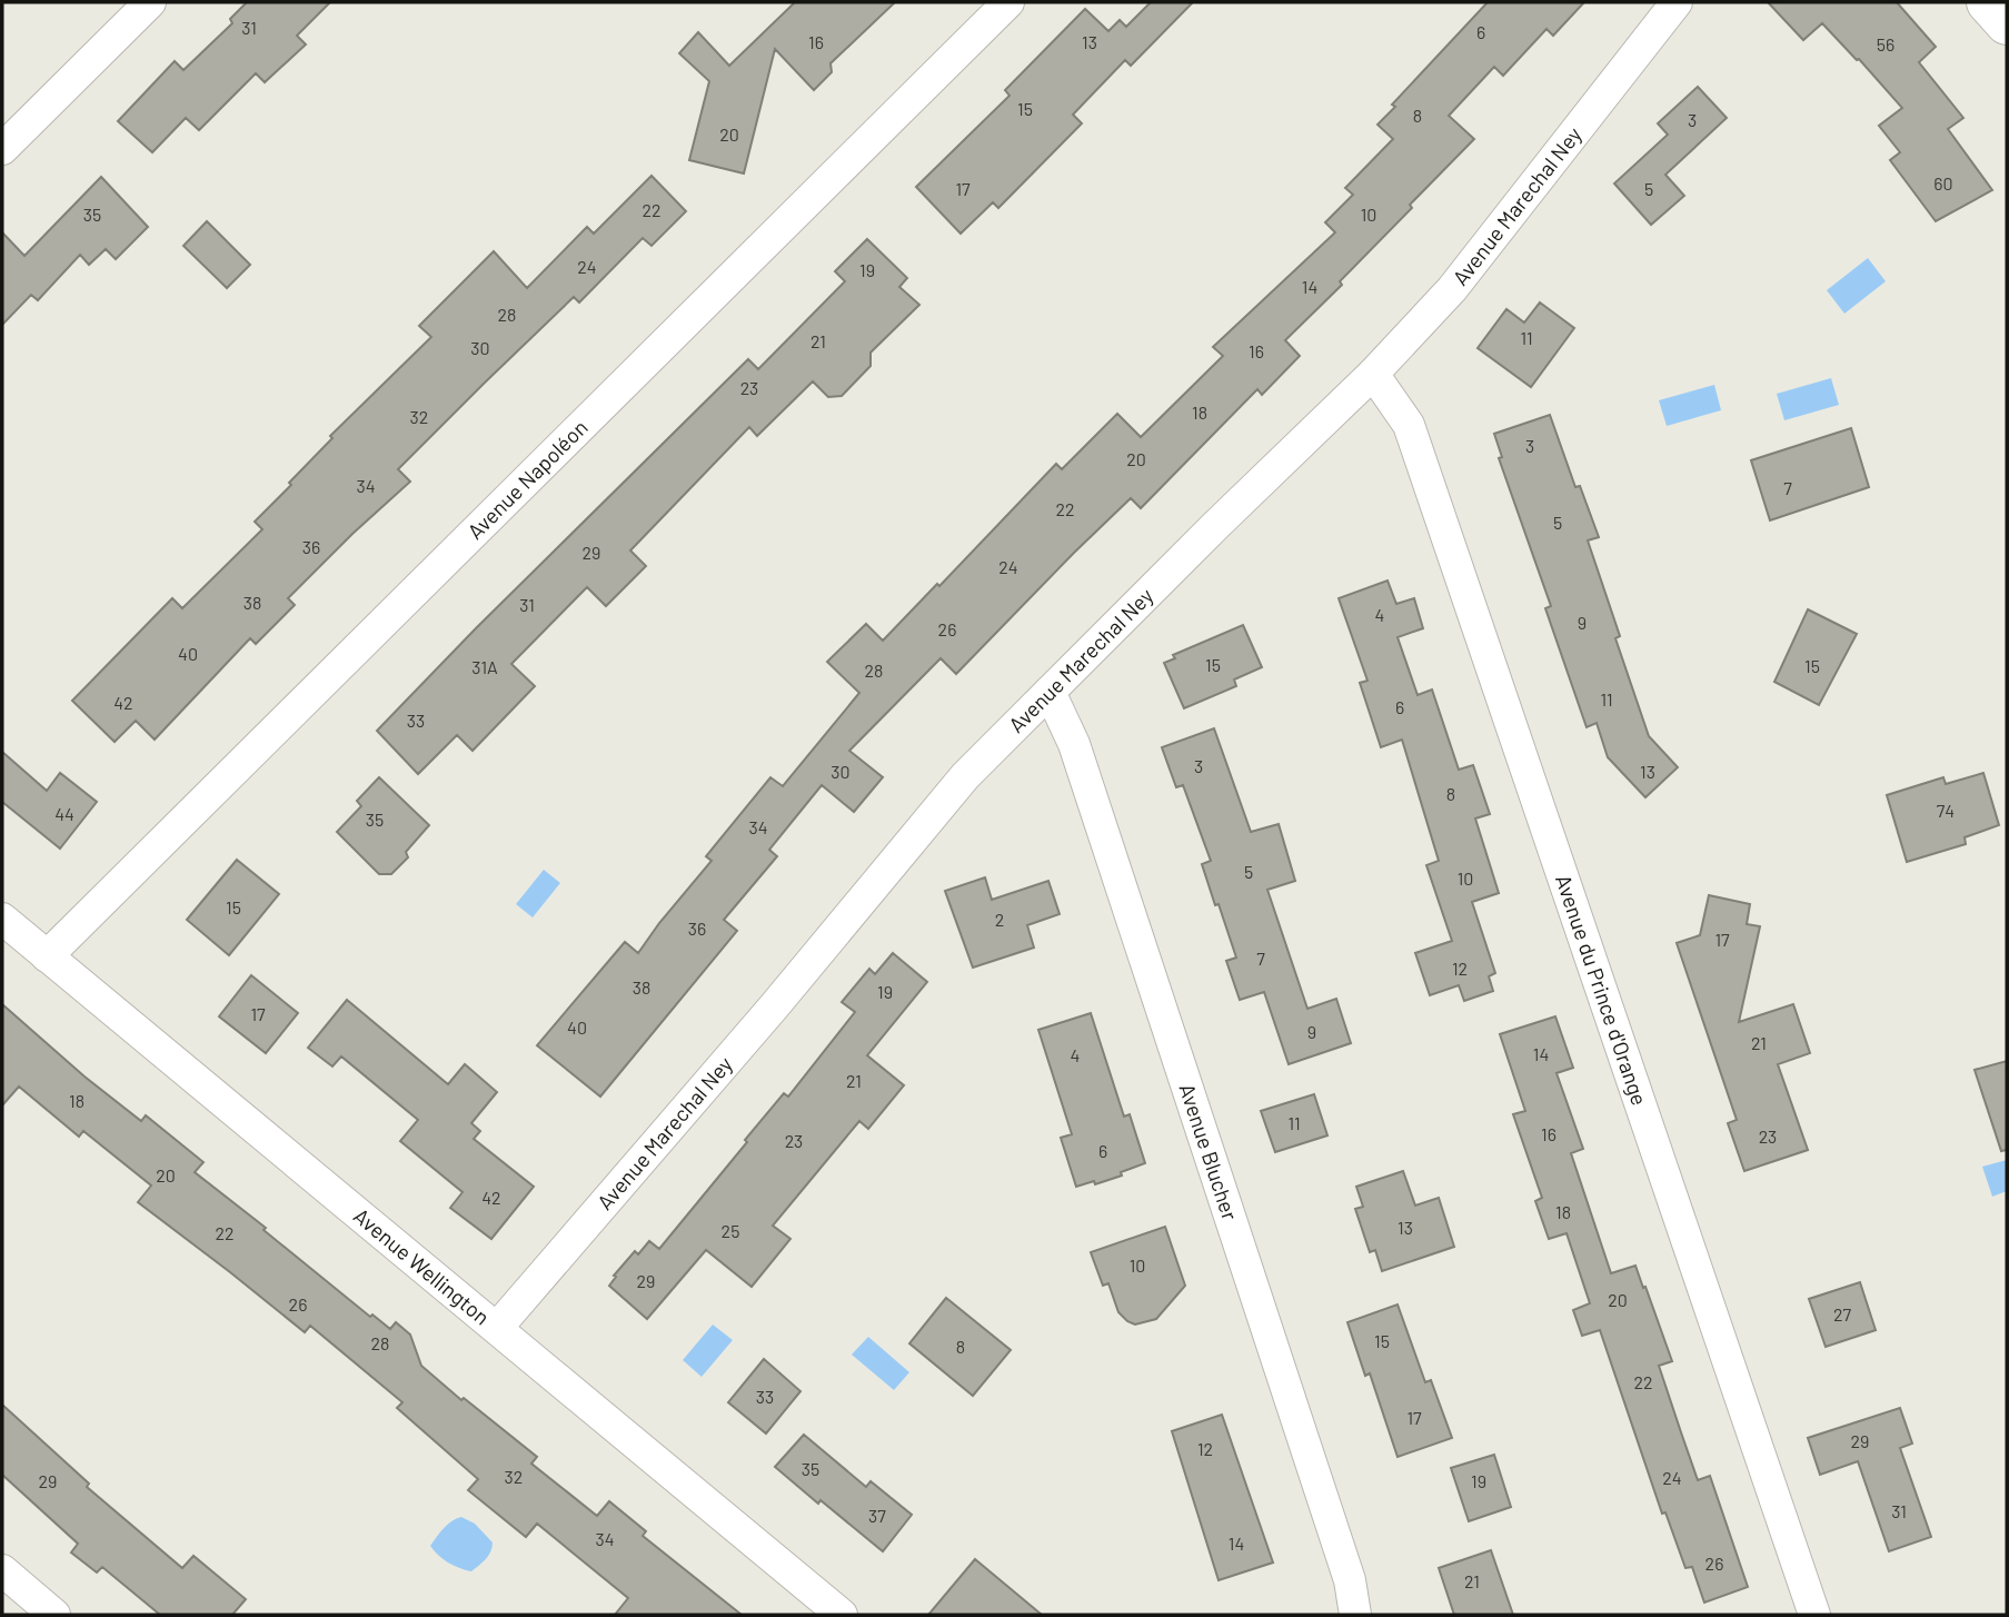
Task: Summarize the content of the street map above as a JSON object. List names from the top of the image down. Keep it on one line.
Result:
{"streets":{"street":["Avenue Marechal Ney","Avenue Napoléon","Avenue du Prince d'Orange","Avenue Blucher","Avenue Wellington"]},"crossings":[["Avenue Marechal Ney","Avenue du Prince d'Orange"],["Avenue Marechal Ney","Avenue Blucher"],["Avenue Marechal Ney","Avenue Wellington"],["Avenue Napoléon","Avenue Wellington"]],"house_numbers":["31","6","16","13","56","15","8","3","20","60","17","5","22","35","10","24","19","14","28","11","21","30","16","23","18","32","3","20","34","7","22","5","36","29","24","38","31","4","9","26","40","15","15","31A","28","11","42","6","33","3","30","13","8","74","44","35","34","5","10","15","2","36","17","7","12","38","19","17","40","9","21","14","4","21","18","11","16","23","23","6","20","42","18","13","25","22","10","29","20","26","27","15","28","8","22","33","17","29","12","35","32","24","29","19","31","37","34","14","26","21"]}
